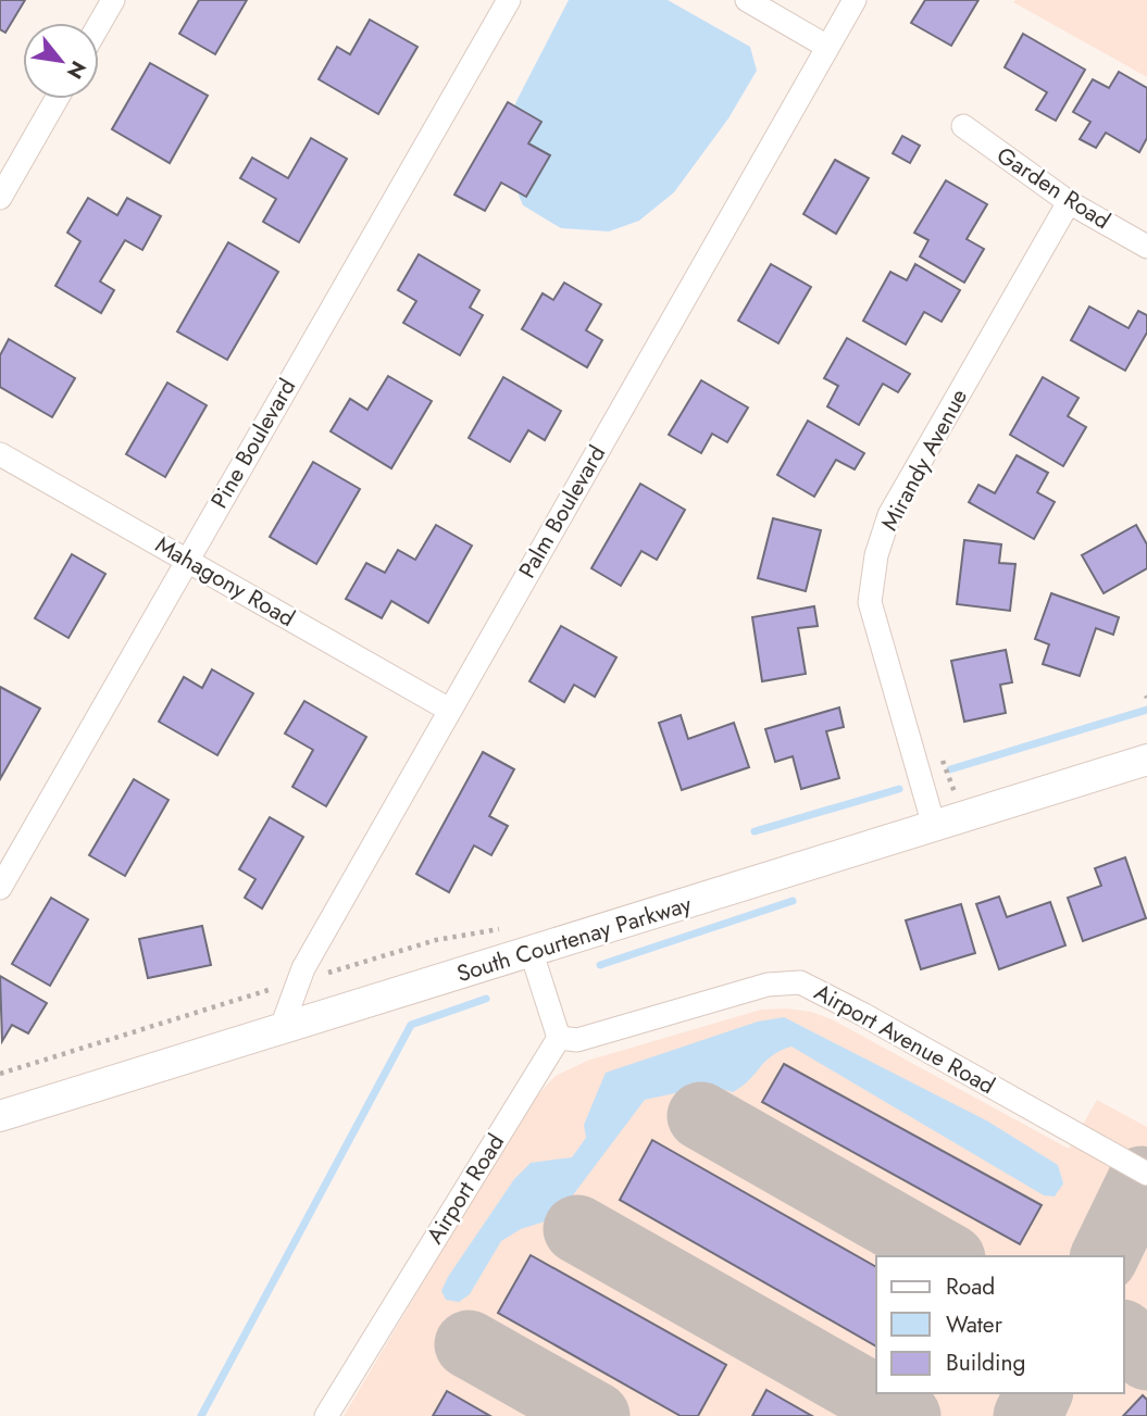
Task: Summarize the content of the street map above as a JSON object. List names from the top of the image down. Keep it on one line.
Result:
{"streets":{"main road":["South Courtenay Parkway"],"street":["Garden Road","Pine Boulevard","Mirandy Avenue","Palm Boulevard","Mahagony Road","Airport Avenue Road","Airport Road"]},"crossings":[["Garden Road","Mirandy Avenue"],["Pine Boulevard","Mahagony Road"],["Mirandy Avenue","South Courtenay Parkway"],["Palm Boulevard","Mahagony Road"],["Palm Boulevard","South Courtenay Parkway"],["Airport Avenue Road","Airport Road"]],"legend":["Road","Water","Building"],"north":"bottom right"}
